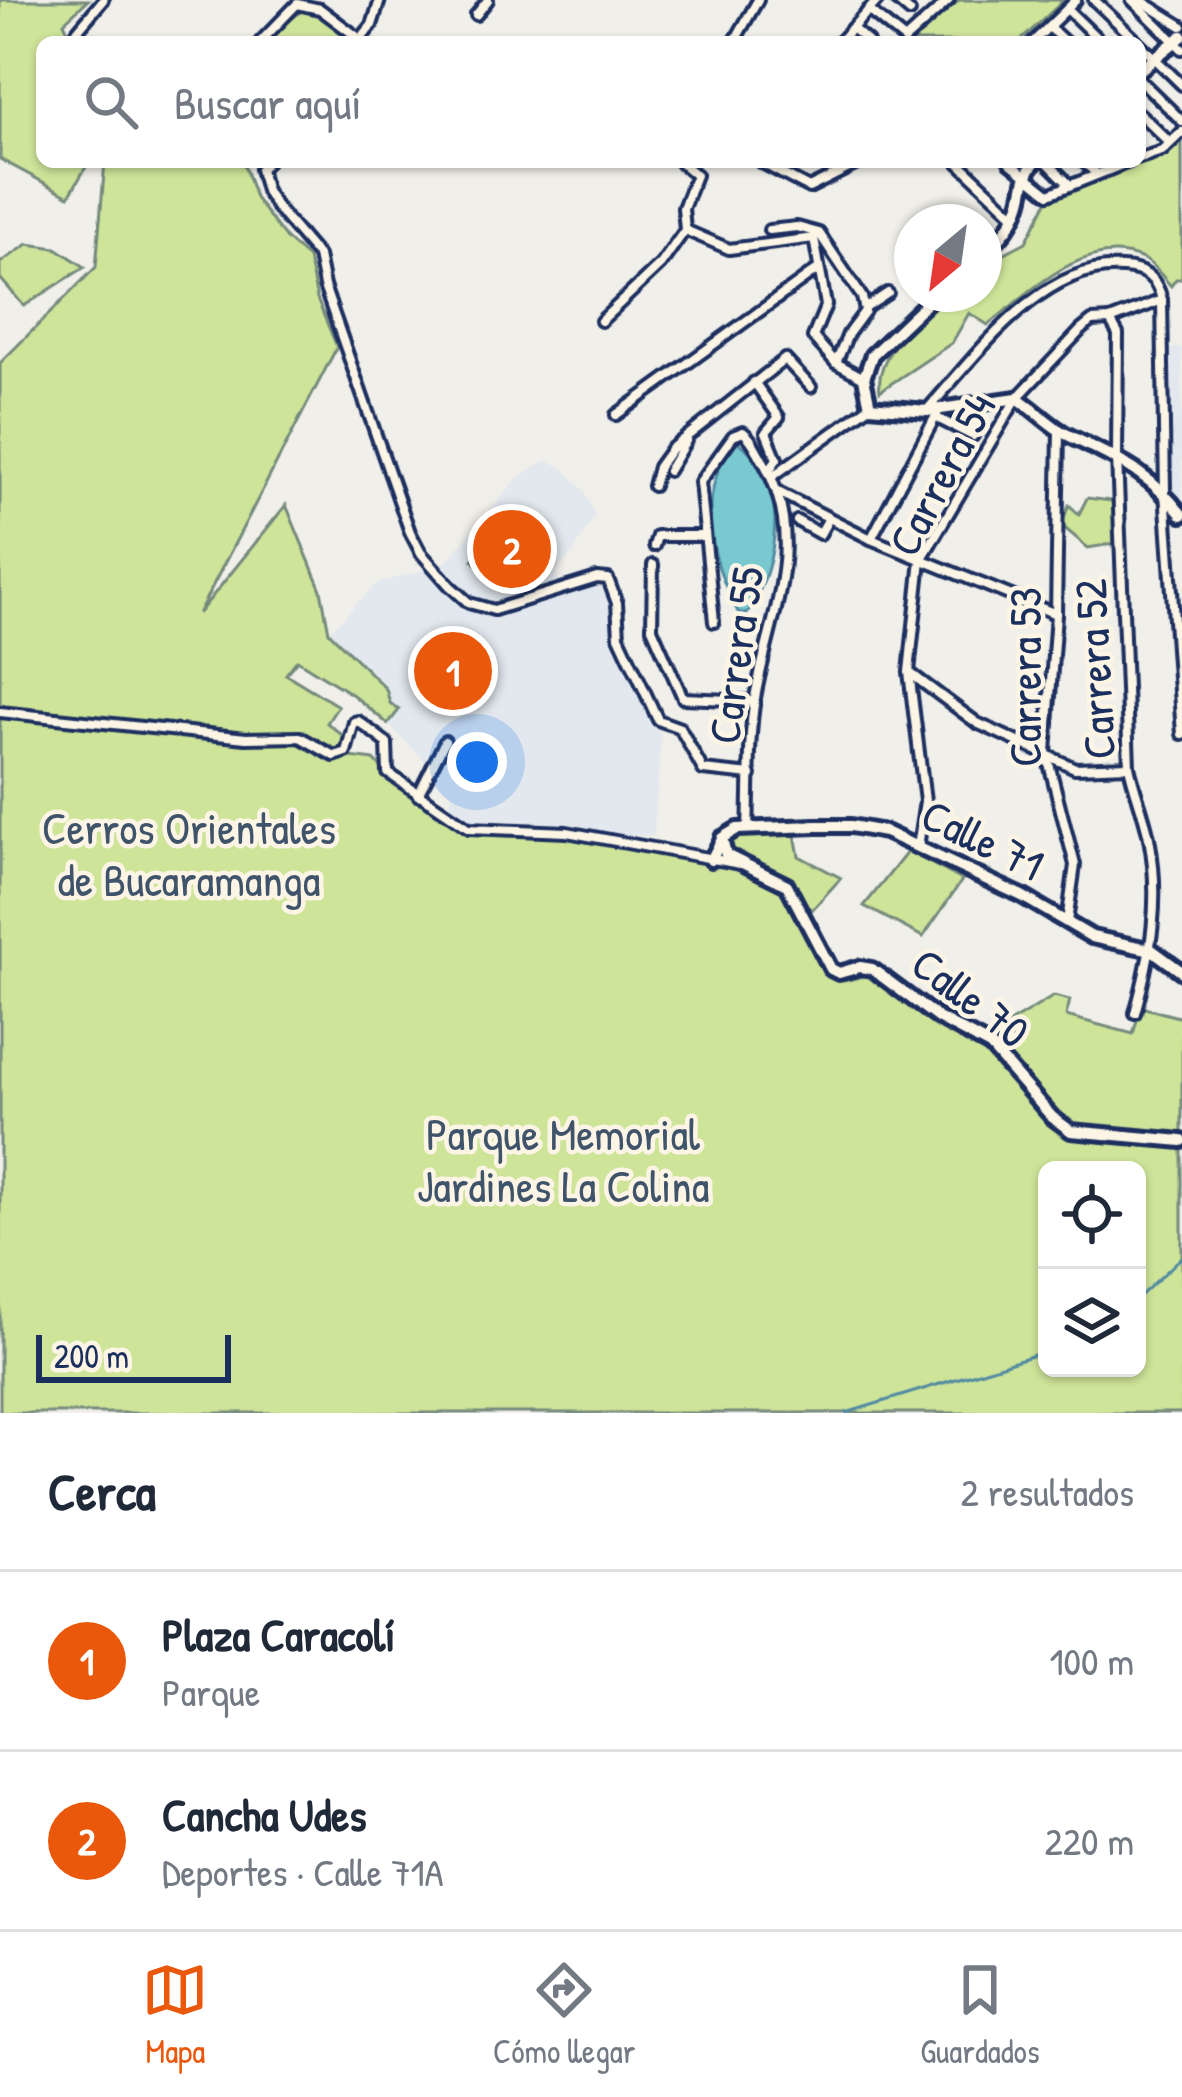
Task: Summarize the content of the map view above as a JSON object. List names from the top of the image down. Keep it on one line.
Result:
{"streets":{"street":["Carrera 54","Carrera 55","Carrera 52","Carrera 53","Calle 71","Calle 70"]},"crossings":[["Carrera 54","Carrera 52"],["Carrera 54","Calle 71"],["Carrera 55","Calle 71"],["Carrera 52","Calle 71"],["Carrera 53","Calle 71"]],"parks":["Cerros Orientales de Bucaramanga","Parque Memorial Jardines La Colina"],"scale_bar":"200 m","north":"bottom left","page":{"search":"Buscar aquí","pins":["2","1"],"scale":"200 m","heading":["Cerca","2 resultados"],"list":[{"mark":"1","name":"Plaza Caracolí","note":"Parque","value":"100 m"},{"mark":"2","name":"Cancha Udes","note":"Deportes · Calle 71A","value":"220 m"}],"nav":["Mapa","Cómo llegar","Guardados"]}}
